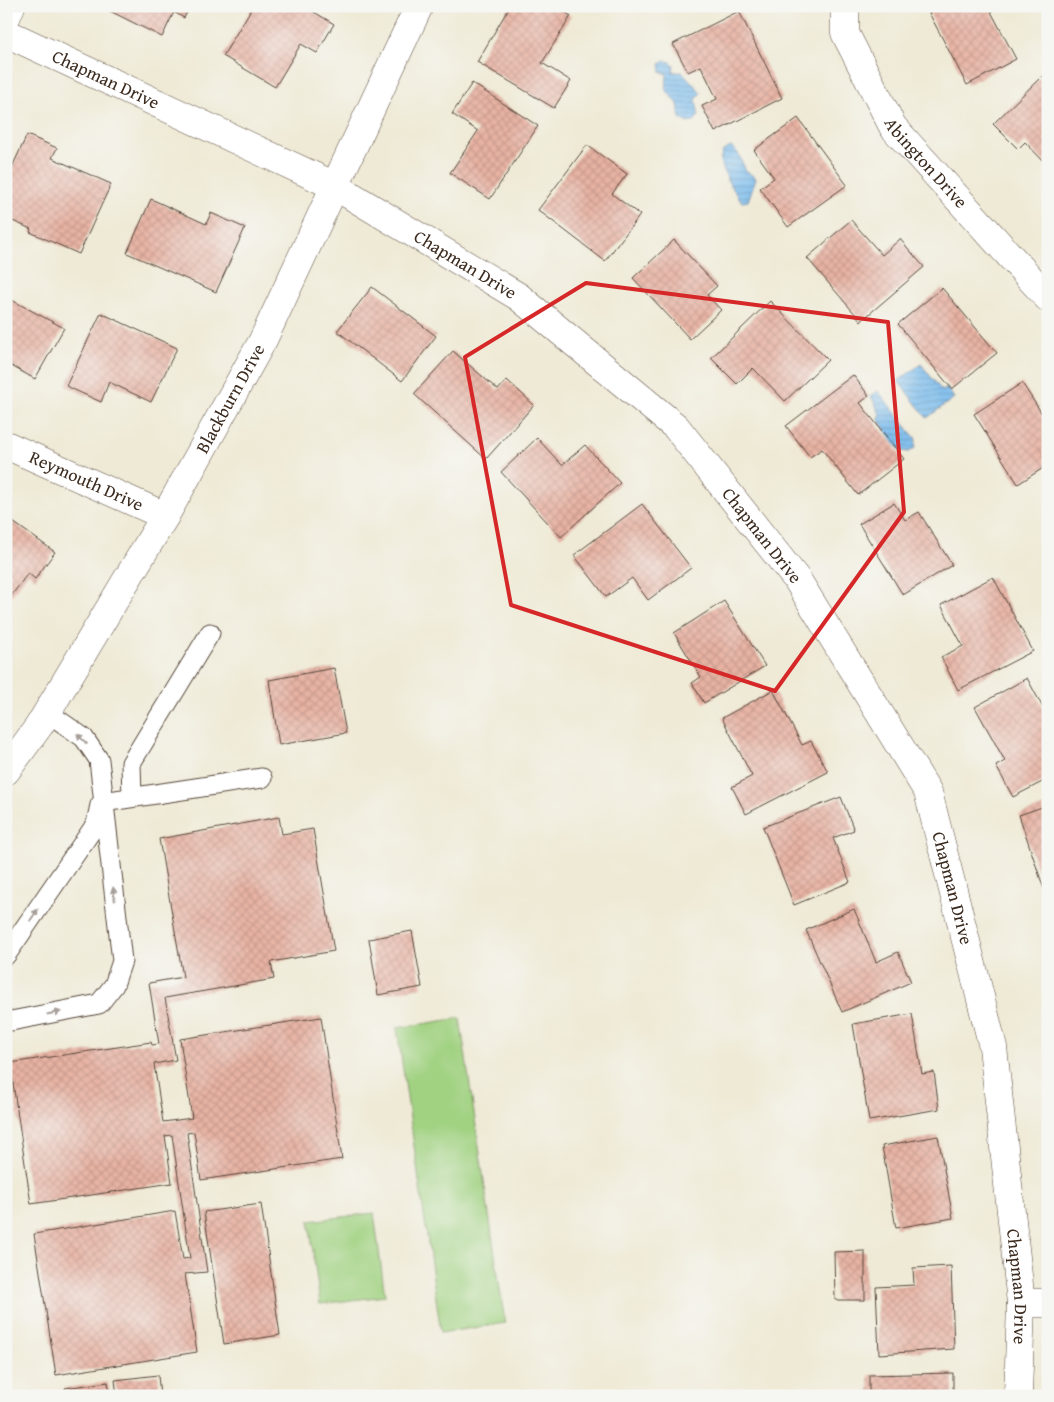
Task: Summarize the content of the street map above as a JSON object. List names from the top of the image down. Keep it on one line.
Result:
{"streets":{"street":["Chapman Drive","Abington Drive","Blackburn Drive","Reymouth Drive"]},"crossings":[["Chapman Drive","Blackburn Drive"],["Blackburn Drive","Reymouth Drive"]]}
